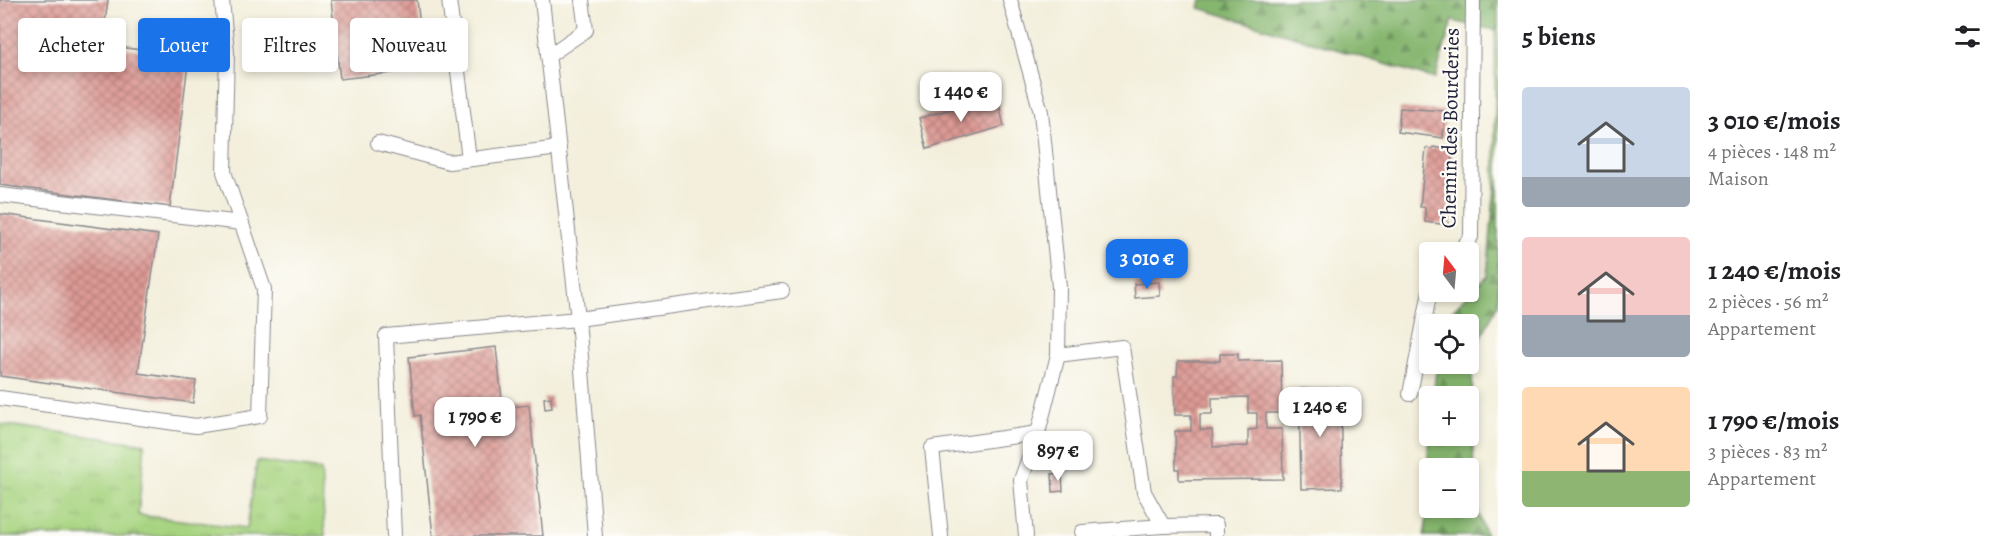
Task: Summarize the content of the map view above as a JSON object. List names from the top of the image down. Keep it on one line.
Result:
{"streets":{"lane":["Chemin des Bourderies"]},"north":"top","page":{"heading":"5 biens","chip":["Acheter","Louer","Filtres","Nouveau"],"price":["1 440 €","3 010 €","1 240 €","1 790 €","897 €"],"list":[{"name":"3 010 €/mois","note":"4 pièces · 148 m² · Maison"},{"name":"1 240 €/mois","note":"2 pièces · 56 m² · Appartement"},{"name":"1 790 €/mois","note":"3 pièces · 83 m² · Appartement"}],"map_buttons":["+","−"]}}
